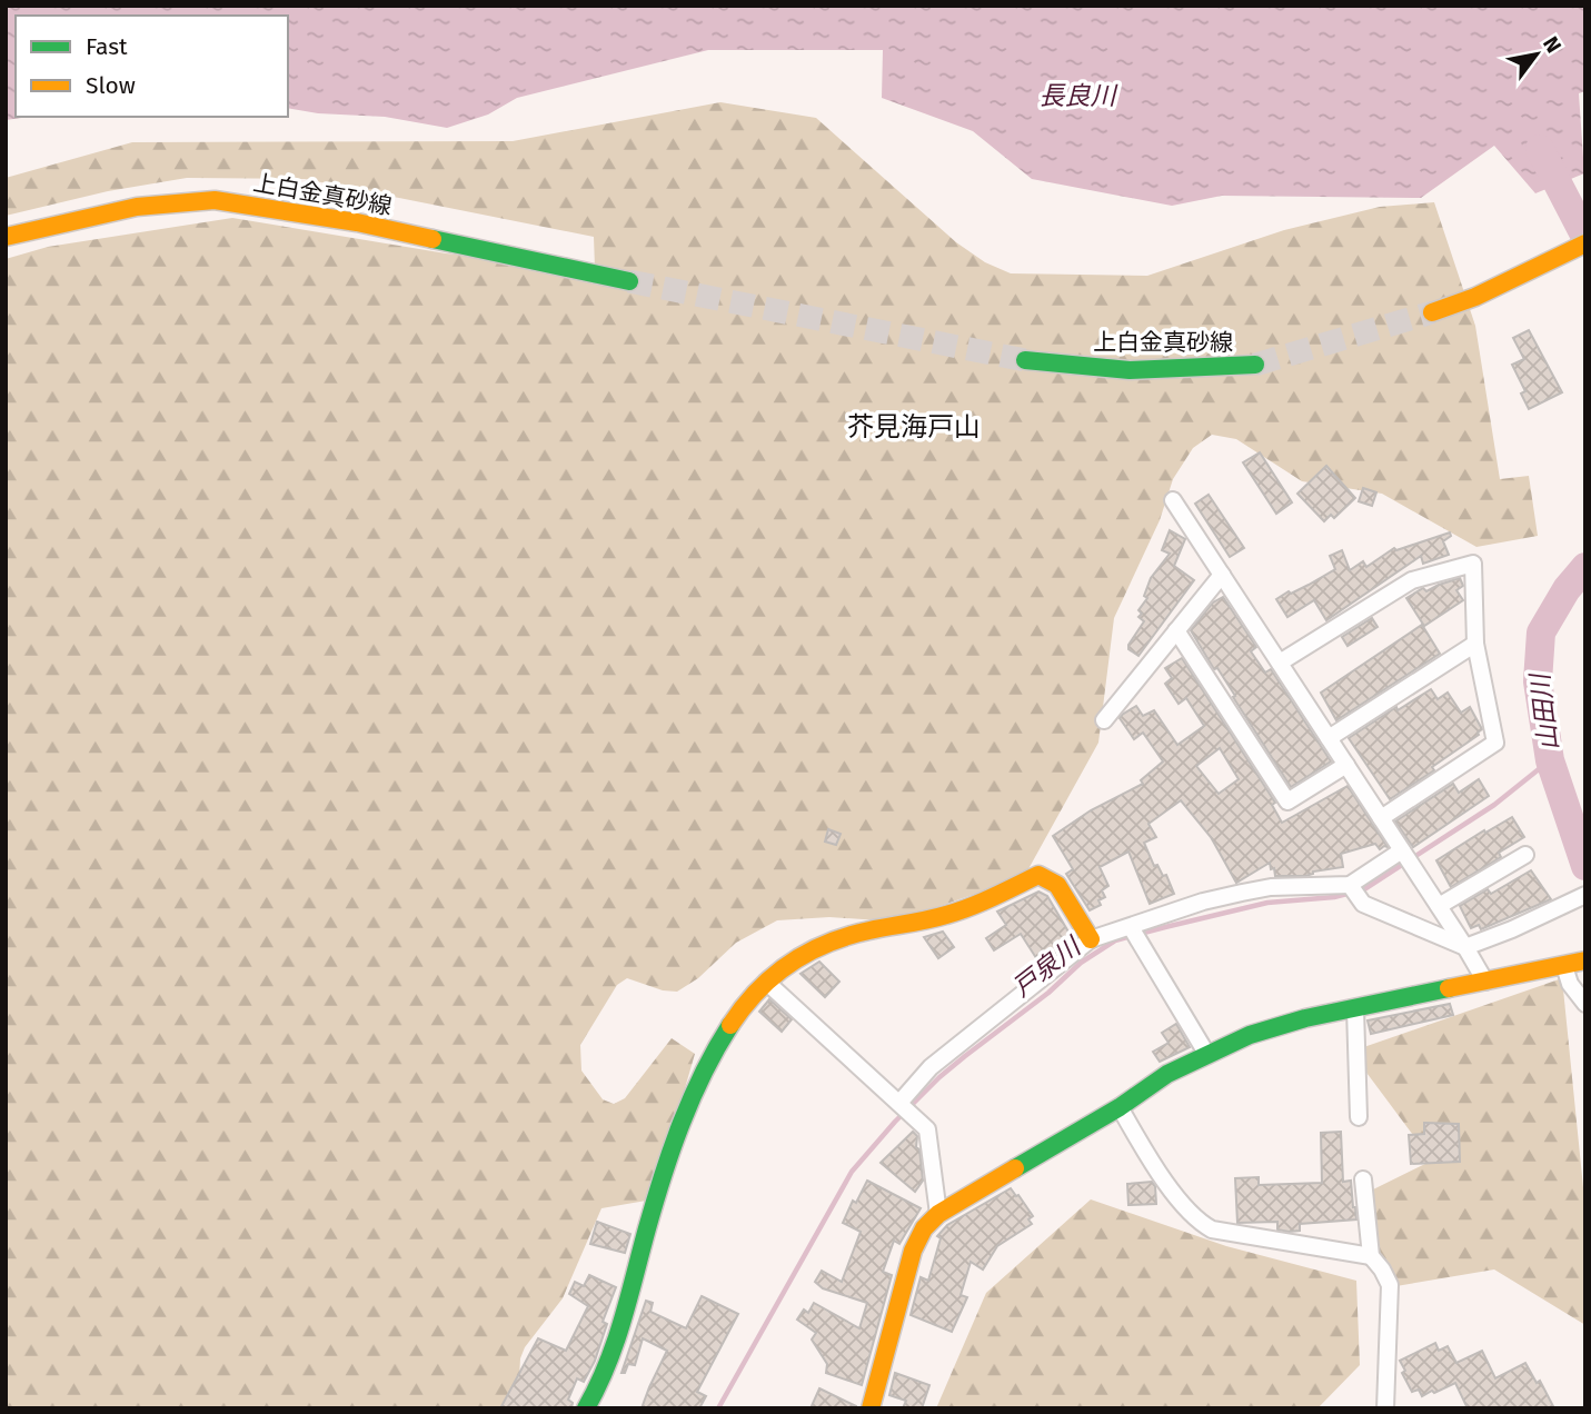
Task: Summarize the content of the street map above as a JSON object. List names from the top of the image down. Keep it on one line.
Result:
{"streets":{"street":["上白金真砂線"]},"districts":["芥見海戸山"],"water":["長良川","山田川","戸泉川"],"legend":["Fast","Slow"],"north":"top right"}
